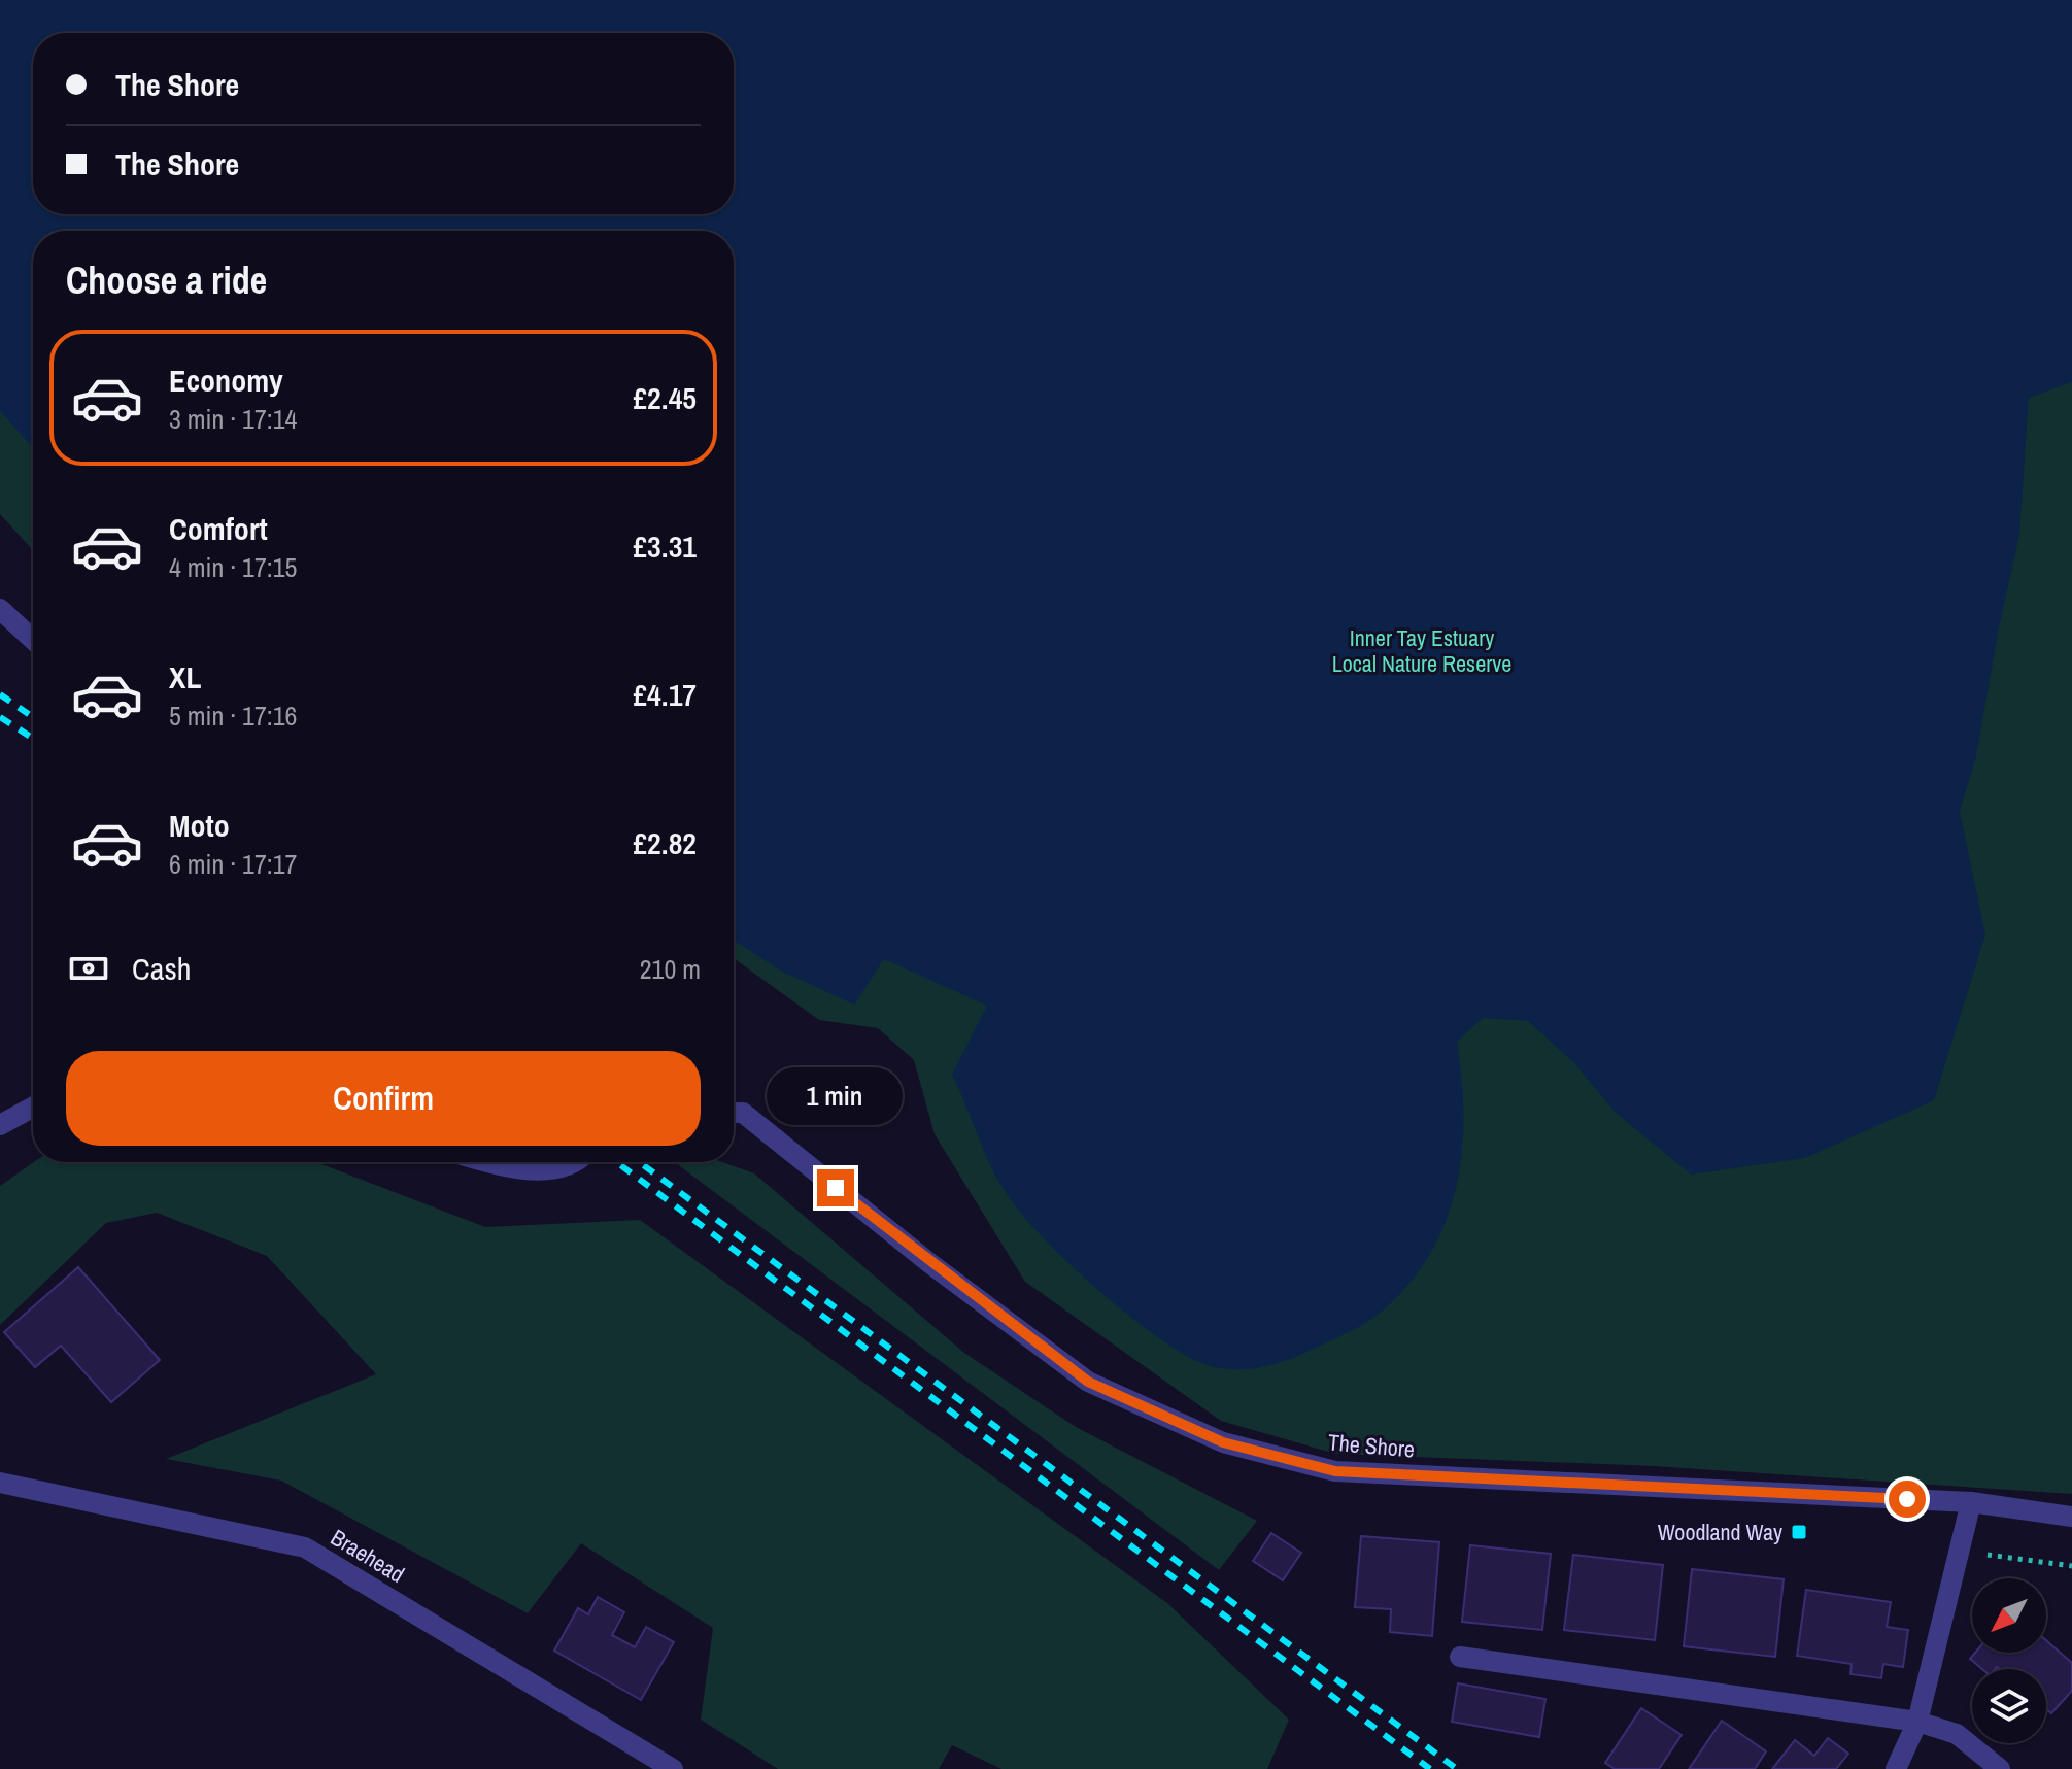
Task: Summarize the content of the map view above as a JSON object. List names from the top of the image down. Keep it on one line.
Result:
{"streets":{"street":["The Shore","Braehead"]},"parks":["Inner Tay Estuary Local Nature Reserve"],"places":{"transit":["Woodland Way"]},"north":"bottom left","page":{"banner":["The Shore","The Shore"],"heading":"Choose a ride","list":[{"name":"Economy","note":"3 min · 17:14","value":"£2.45"},{"name":"Comfort","note":"4 min · 17:15","value":"£3.31"},{"name":"XL","note":"5 min · 17:16","value":"£4.17"},{"name":"Moto","note":"6 min · 17:17","value":"£2.82"}],"pay":["Cash","210 m"],"buttons":"Confirm","bubble":"1 min"}}
